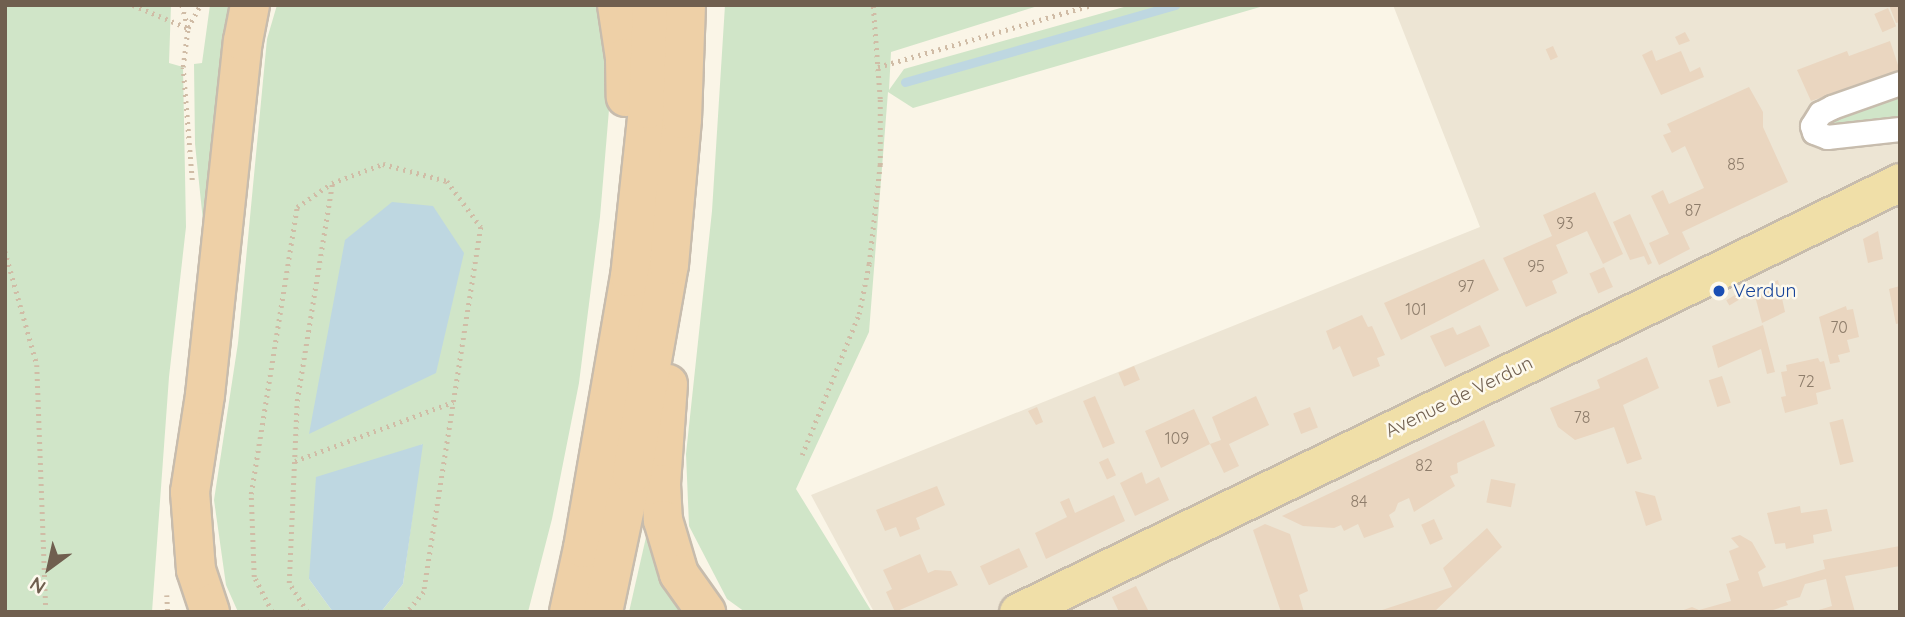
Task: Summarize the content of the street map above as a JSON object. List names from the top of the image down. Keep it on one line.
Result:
{"streets":{"main road":["Avenue de Verdun"]},"places":["Verdun"],"house_numbers":["85","87","93","95","97","101","70","72","78","109","82","84"],"north":"bottom left"}
